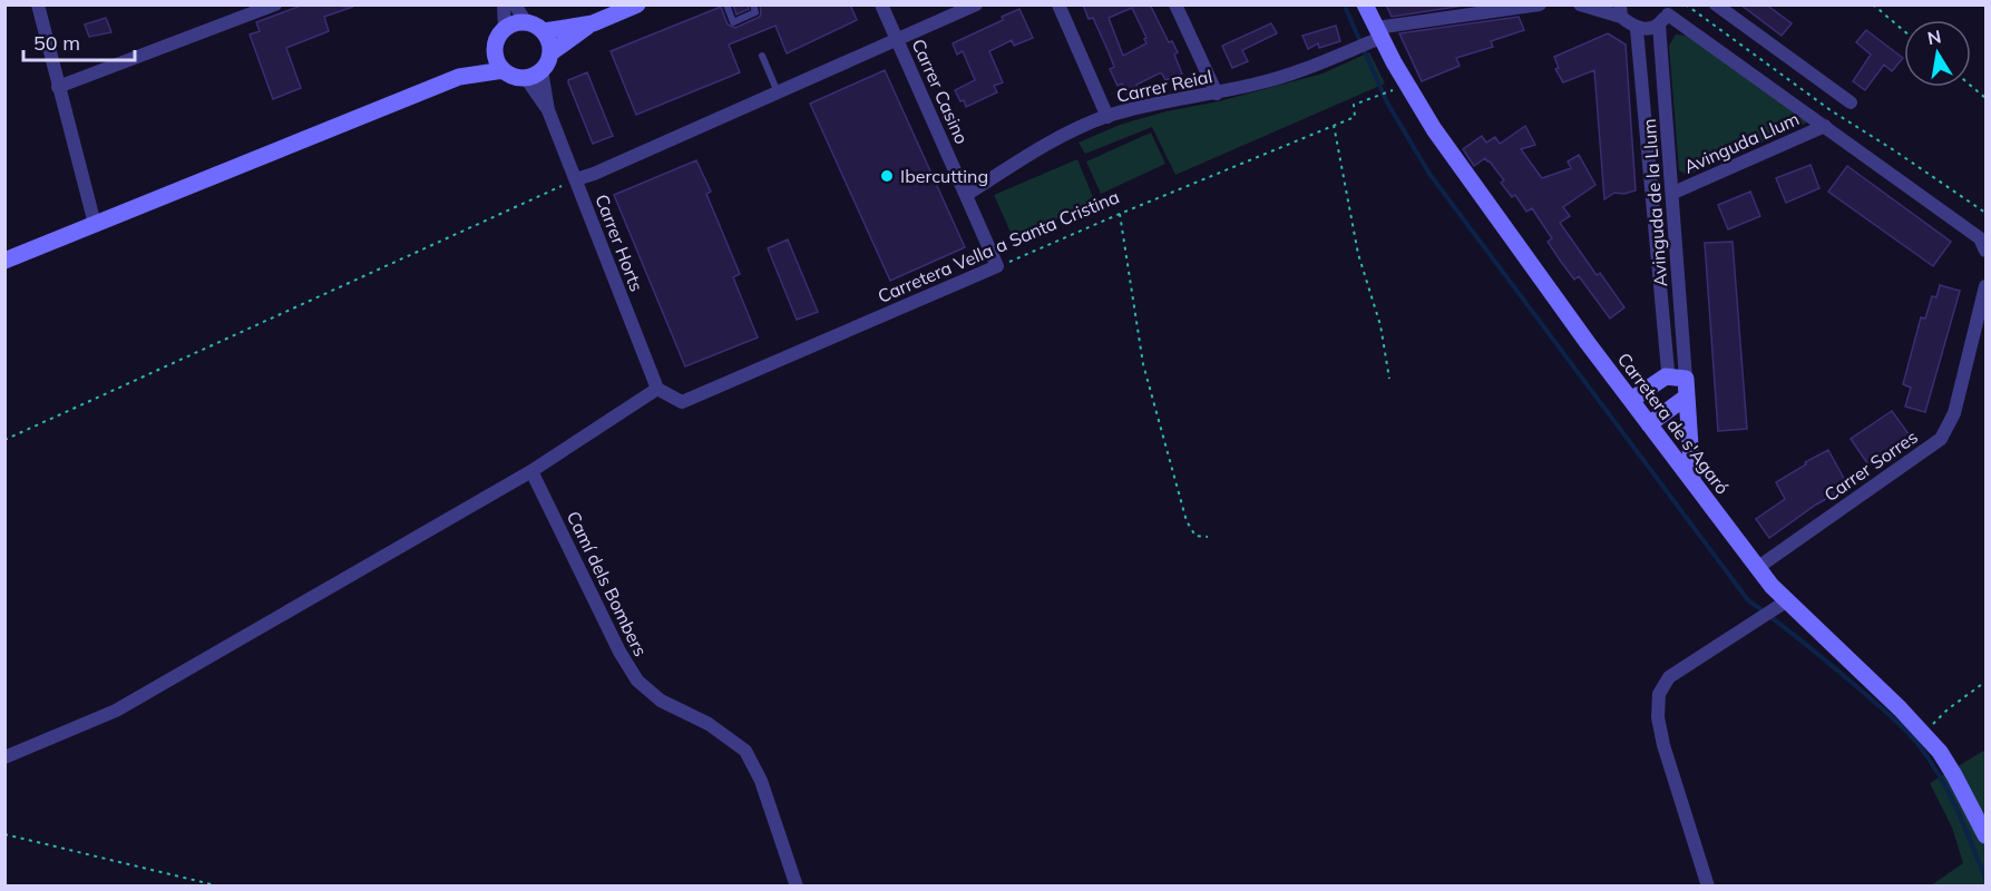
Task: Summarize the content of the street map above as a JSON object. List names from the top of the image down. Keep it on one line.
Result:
{"streets":{"street":["Carrer Reial","Carrer Casino","Avinguda Llum","Avinguda de la Llum","Carrer Horts","Carretera Vella a Santa Cristina","Carretera de s'Agaró","Carrer Sorres","Camí dels Bombers"]},"crossings":[["Carrer Reial","Carrer Casino"],["Carrer Reial","Carretera de s'Agaró"],["Carrer Casino","Carretera Vella a Santa Cristina"],["Avinguda Llum","Avinguda de la Llum"],["Carrer Horts","Carretera Vella a Santa Cristina"],["Carretera de s'Agaró","Carrer Sorres"]],"places":["Ibercutting"],"scale_bar":"50 m","north":"top"}
